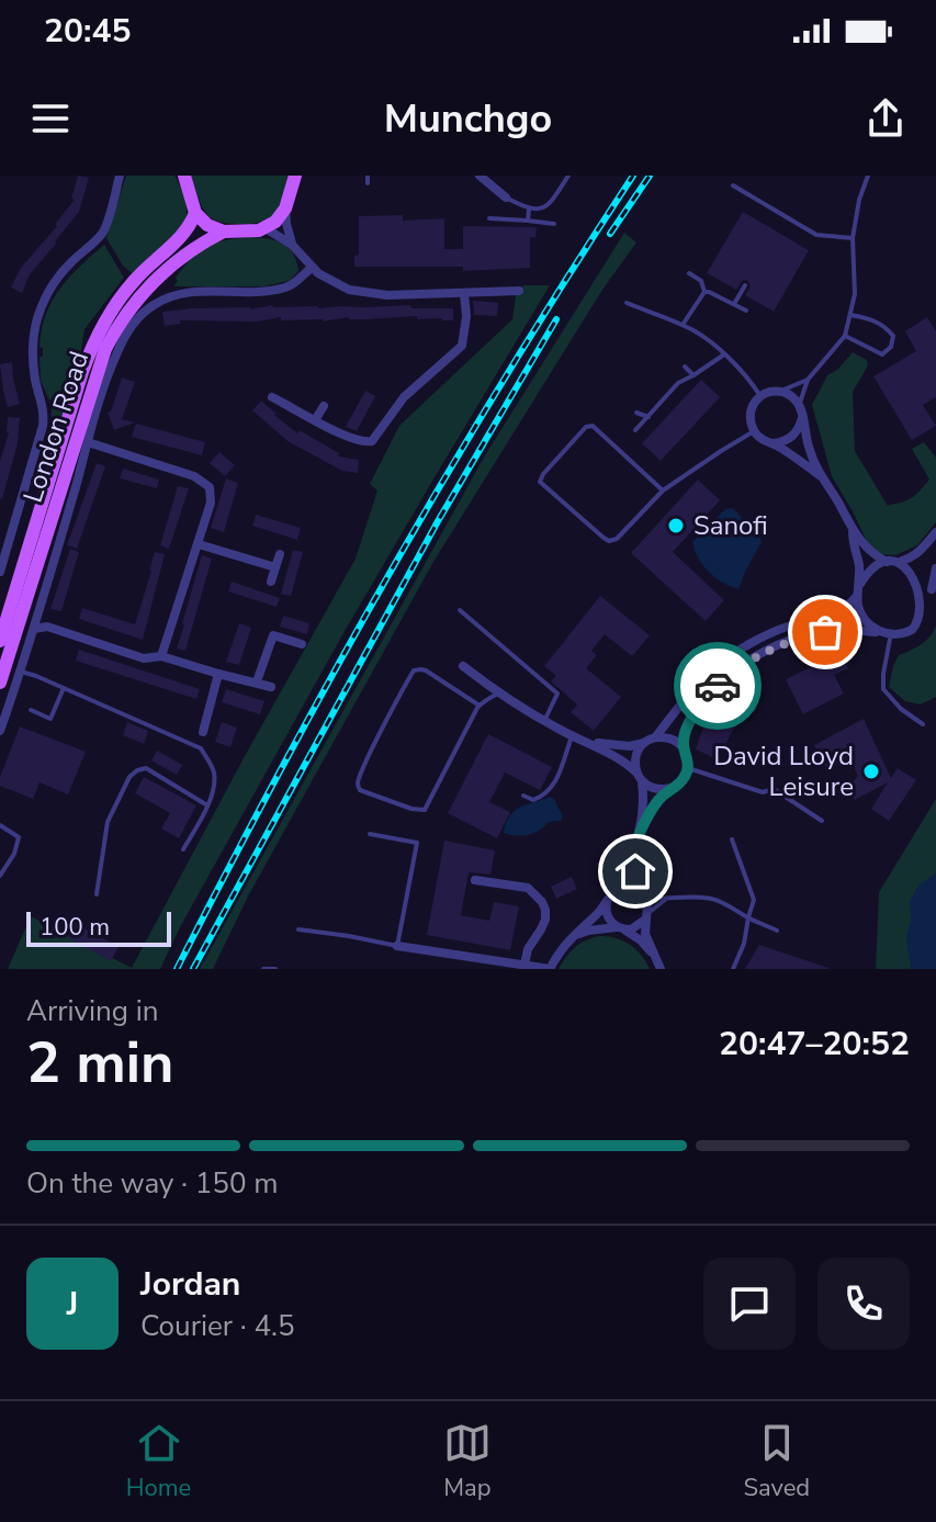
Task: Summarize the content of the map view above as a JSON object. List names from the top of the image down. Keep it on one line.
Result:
{"streets":{"main road":["London Road"]},"places":["Sanofi","David Lloyd Leisure"],"scale_bar":"100 m","page":{"status":"20:45","header":"Munchgo","scale":"100 m","heading":["2 min","Arriving in","20:47–20:52"],"panel":["Jordan","Courier · 4.5"],"bar":"On the way · 150 m","round":"J","tabs":["Home","Map","Saved"]}}
